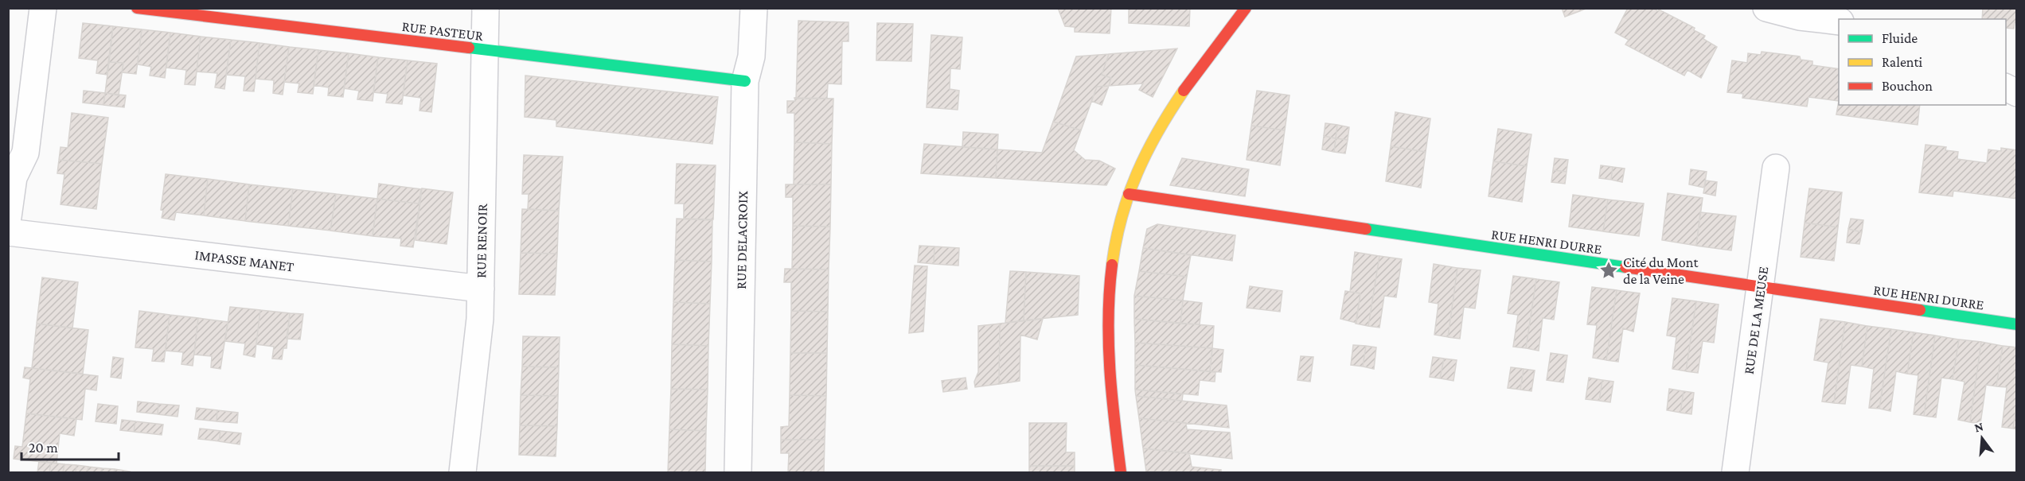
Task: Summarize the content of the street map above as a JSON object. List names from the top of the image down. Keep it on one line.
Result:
{"streets":{"street":["RUE PASTEUR","RUE DELACROIX","RUE RENOIR","RUE HENRI DURRE","IMPASSE MANET","RUE DE LA MEUSE"]},"crossings":[["RUE PASTEUR","RUE DELACROIX"],["RUE PASTEUR","RUE RENOIR"],["RUE RENOIR","IMPASSE MANET"],["RUE HENRI DURRE","RUE DE LA MEUSE"]],"places":{"place":["Cité du Mont de la Veine"]},"legend":["Fluide","Ralenti","Bouchon"],"scale_bar":"20 m","north":"top"}
